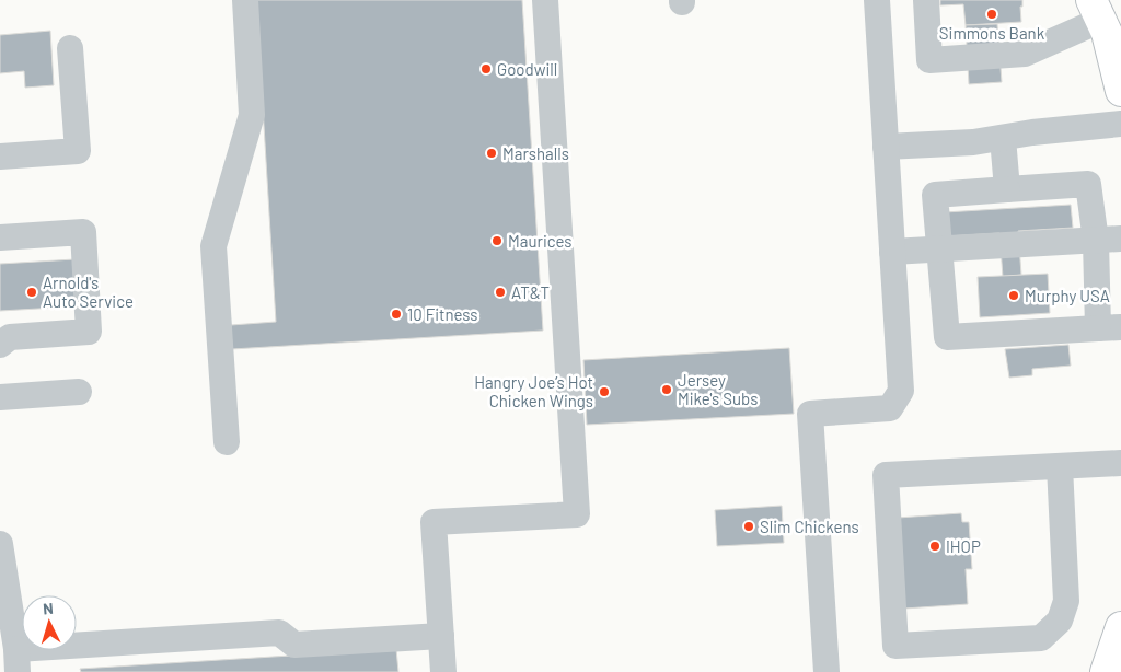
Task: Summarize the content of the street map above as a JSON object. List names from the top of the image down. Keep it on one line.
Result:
{"places":["Simmons Bank","Goodwill","Marshalls","Maurices","Arnold's Auto Service","AT&T","Murphy USA","10 Fitness","Jersey Mike's Subs","Hangry Joe’s Hot Chicken Wings","Slim Chickens","IHOP"],"north":"top"}
